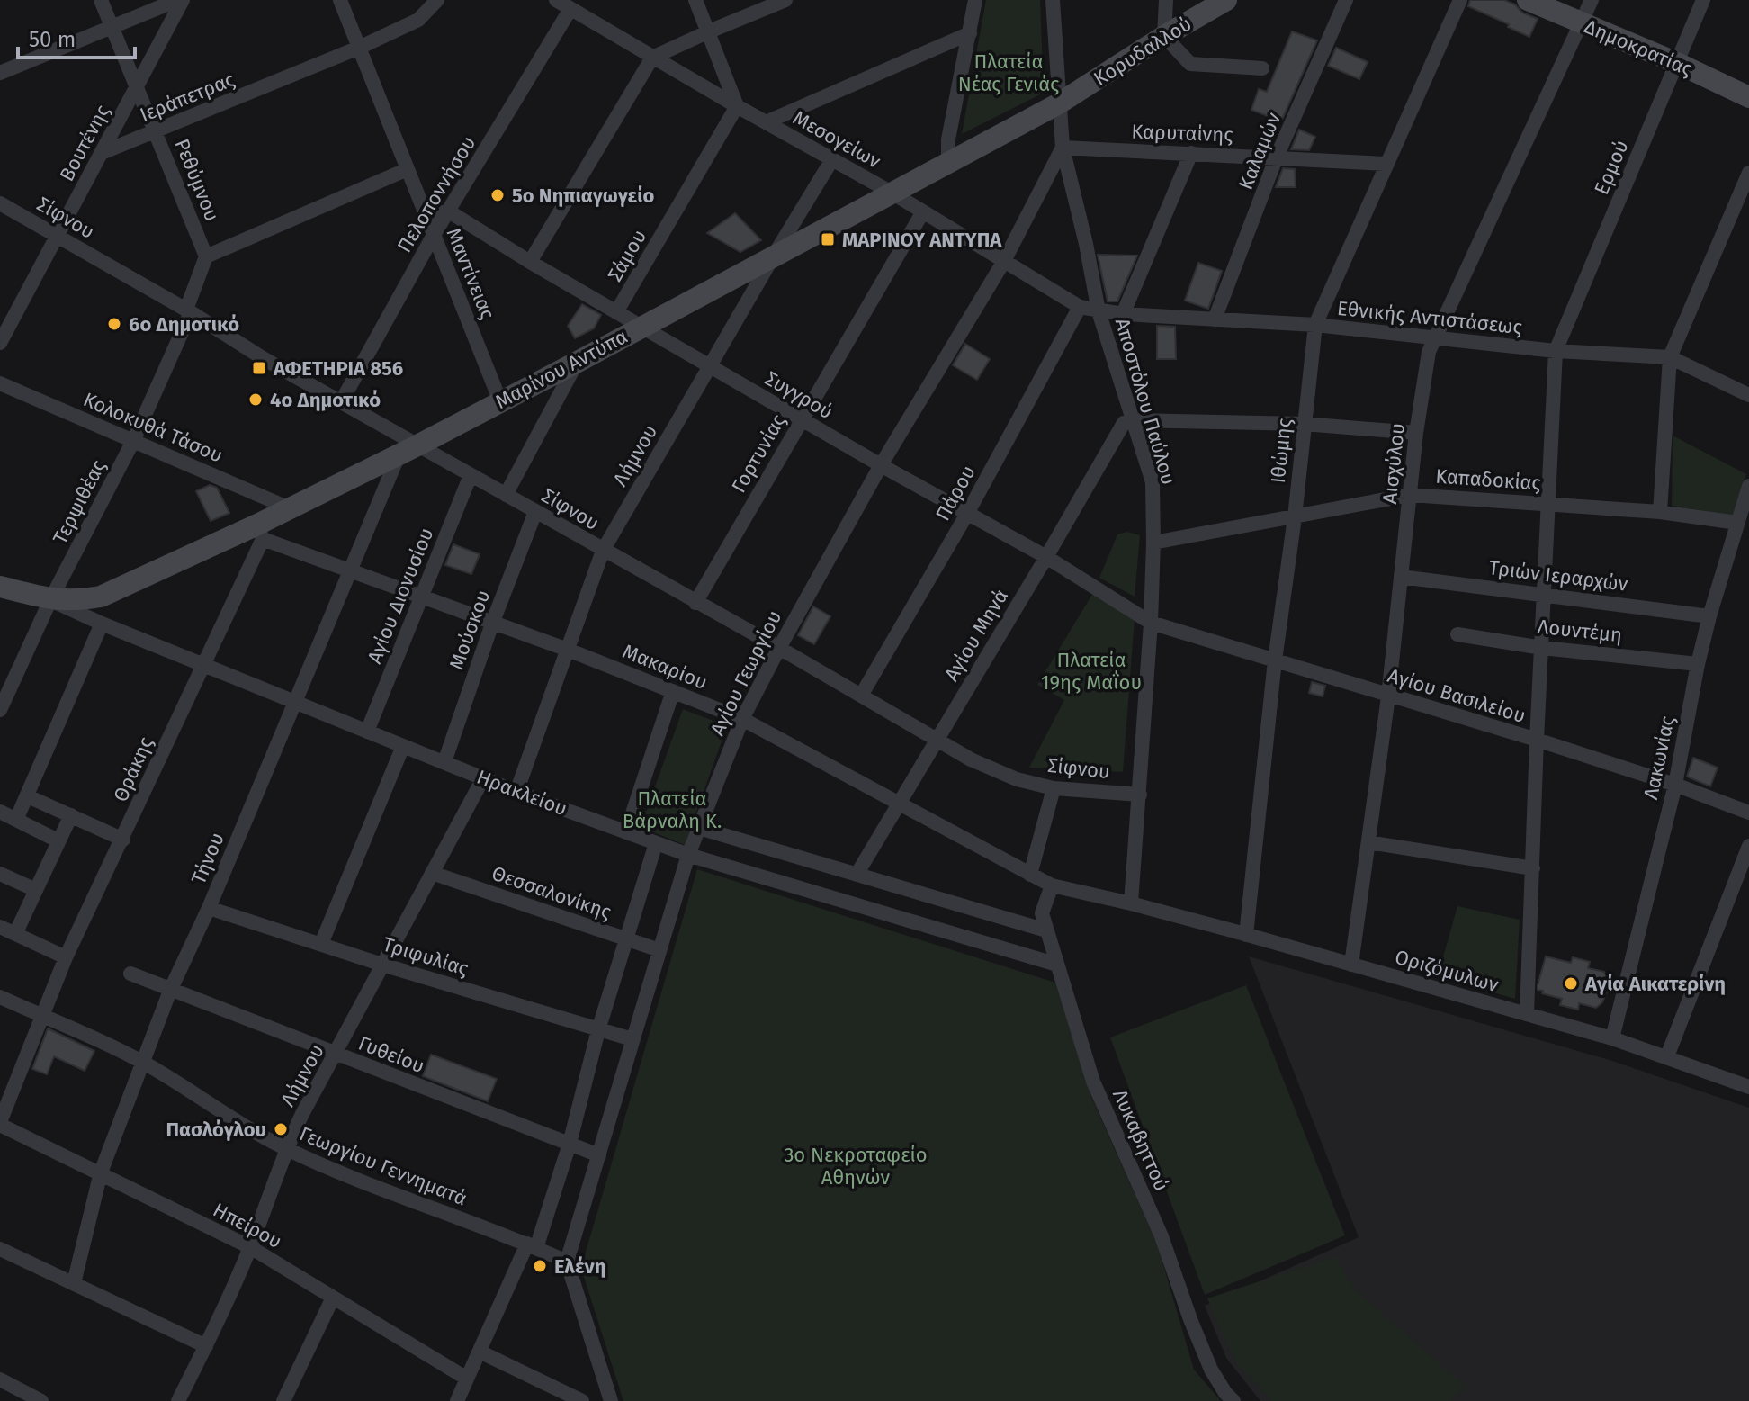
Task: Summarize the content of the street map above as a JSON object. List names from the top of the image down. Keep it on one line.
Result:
{"streets":{"street":["Δημοκρατίας","Κορυδαλλού","Ιεράπετρας","Καρυταίνης","Μεσογείων","Βουτένης","Καλαμών","Ερμού","Ρεθύμνου","Πελοποννήσου","Σίφνου","Σάμου","Μαντίνειας","Εθνικής Αντιστάσεως","Μαρίνου Αντύπα","Συγγρού","Αποστόλου Παύλου","Κολοκυθά Τάσου","Ιθώμης","Γορτυνίας","Λήμνου","Αισχύλου","Καπαδοκίας","Πάρου","Τερψιθέας","Τριών Ιεραρχών","Αγίου Διονυσίου","Μούσκου","Λουντέμη","Αγίου Μηνά","Μακαρίου","Αγίου Γεωργίου","Αγίου Βασιλείου","Λακωνίας","Θράκης","Ηρακλείου","Τήνου","Θεσσαλονίκης","Τριφυλίας","Οριζόμυλων","Γυθείου","Λυκαβηττού","Γεωργίου Γεννηματά","Ηπείρου"]},"crossings":[["Δημοκρατίας","Ερμού"],["Δημοκρατίας","Αισχύλου"],["Κορυδαλλού","Μαρίνου Αντύπα"],["Κορυδαλλού","Αποστόλου Παύλου"],["Ιεράπετρας","Βουτένης"],["Ιεράπετρας","Ρεθύμνου"],["Ιεράπετρας","Μαντίνειας"],["Καρυταίνης","Καλαμών"],["Καρυταίνης","Αποστόλου Παύλου"],["Καρυταίνης","Ιθώμης"],["Καρυταίνης","Αγίου Γεωργίου"],["Μεσογείων","Πελοποννήσου"],["Μεσογείων","Σάμου"],["Μεσογείων","Εθνικής Αντιστάσεως"],["Μεσογείων","Μαρίνου Αντύπα"],["Μεσογείων","Αποστόλου Παύλου"],["Μεσογείων","Γορτυνίας"],["Μεσογείων","Λήμνου"],["Μεσογείων","Πάρου"],["Μεσογείων","Αγίου Γεωργίου"],["Βουτένης","Ρεθύμνου"],["Βουτένης","Σίφνου"],["Καλαμών","Εθνικής Αντιστάσεως"],["Ερμού","Εθνικής Αντιστάσεως"],["Ρεθύμνου","Τερψιθέας"],["Πελοποννήσου","Σίφνου"],["Πελοποννήσου","Μαντίνειας"],["Πελοποννήσου","Συγγρού"],["Σίφνου","Μαρίνου Αντύπα"],["Σίφνου","Αποστόλου Παύλου"],["Σίφνου","Γορτυνίας"],["Σίφνου","Λήμνου"],["Σίφνου","Πάρου"],["Σίφνου","Τερψιθέας"],["Σίφνου","Αγίου Διονυσίου"],["Σίφνου","Μούσκου"],["Σίφνου","Αγίου Μηνά"],["Σίφνου","Αγίου Γεωργίου"],["Σίφνου","Τήνου"],["Σάμου","Συγγρού"],["Μαντίνειας","Μαρίνου Αντύπα"],["Εθνικής Αντιστάσεως","Αποστόλου Παύλου"],["Εθνικής Αντιστάσεως","Ιθώμης"],["Εθνικής Αντιστάσεως","Αισχύλου"],["Μαρίνου Αντύπα","Συγγρού"],["Μαρίνου Αντύπα","Αποστόλου Παύλου"],["Μαρίνου Αντύπα","Κολοκυθά Τάσου"],["Μαρίνου Αντύπα","Λήμνου"],["Μαρίνου Αντύπα","Τερψιθέας"],["Μαρίνου Αντύπα","Μακαρίου"],["Μαρίνου Αντύπα","Θράκης"],["Μαρίνου Αντύπα","Ηρακλείου"],["Μαρίνου Αντύπα","Τήνου"],["Συγγρού","Αποστόλου Παύλου"],["Συγγρού","Γορτυνίας"],["Συγγρού","Λήμνου"],["Συγγρού","Πάρου"],["Συγγρού","Αγίου Μηνά"],["Συγγρού","Αγίου Γεωργίου"],["Συγγρού","Αγίου Βασιλείου"],["Αποστόλου Παύλου","Καπαδοκίας"],["Αποστόλου Παύλου","Αγίου Μηνά"],["Αποστόλου Παύλου","Μακαρίου"],["Αποστόλου Παύλου","Αγίου Γεωργίου"],["Αποστόλου Παύλου","Αγίου Βασιλείου"],["Αποστόλου Παύλου","Οριζόμυλων"],["Κολοκυθά Τάσου","Τερψιθέας"],["Ιθώμης","Καπαδοκίας"],["Ιθώμης","Αγίου Βασιλείου"],["Ιθώμης","Οριζόμυλων"],["Λήμνου","Μακαρίου"],["Λήμνου","Ηρακλείου"],["Λήμνου","Θεσσαλονίκης"],["Λήμνου","Τριφυλίας"],["Λήμνου","Γυθείου"],["Λήμνου","Γεωργίου Γεννηματά"],["Λήμνου","Ηπείρου"],["Αισχύλου","Καπαδοκίας"],["Αισχύλου","Τριών Ιεραρχών"],["Αισχύλου","Αγίου Βασιλείου"],["Αισχύλου","Οριζόμυλων"],["Καπαδοκίας","Λακωνίας"],["Τερψιθέας","Ηρακλείου"],["Τριών Ιεραρχών","Λακωνίας"],["Αγίου Διονυσίου","Μακαρίου"],["Αγίου Διονυσίου","Ηρακλείου"],["Μούσκου","Μακαρίου"],["Μούσκου","Ηρακλείου"],["Λουντέμη","Λακωνίας"],["Αγίου Μηνά","Μακαρίου"],["Μακαρίου","Αγίου Γεωργίου"],["Μακαρίου","Θράκης"],["Μακαρίου","Τήνου"],["Μακαρίου","Οριζόμυλων"],["Μακαρίου","Λυκαβηττού"],["Αγίου Γεωργίου","Ηρακλείου"],["Αγίου Γεωργίου","Θεσσαλονίκης"],["Αγίου Γεωργίου","Τριφυλίας"],["Αγίου Γεωργίου","Γυθείου"],["Αγίου Γεωργίου","Γεωργίου Γεννηματά"],["Αγίου Βασιλείου","Λακωνίας"],["Λακωνίας","Οριζόμυλων"],["Θράκης","Ηρακλείου"],["Θράκης","Γεωργίου Γεννηματά"],["Θράκης","Ηπείρου"],["Ηρακλείου","Τήνου"],["Ηρακλείου","Λυκαβηττού"],["Τήνου","Τριφυλίας"],["Τήνου","Γυθείου"],["Τήνου","Γεωργίου Γεννηματά"],["Τήνου","Ηπείρου"]],"parks":["Πλατεία Νέας Γενιάς","Πλατεία 19ης Μαΐου","Πλατεία Βάρναλη Κ.","3ο Νεκροταφείο Αθηνών"],"places":{"other":["5ο Νηπιαγωγείο","6ο Δημοτικό","4ο Δημοτικό","Αγία Αικατερίνη","Πασλόγλου","Ελένη"],"transit":["ΜΑΡΙΝΟΥ ΑΝΤΥΠΑ","ΑΦΕΤΗΡΙΑ 856"]},"scale_bar":"50 m"}
